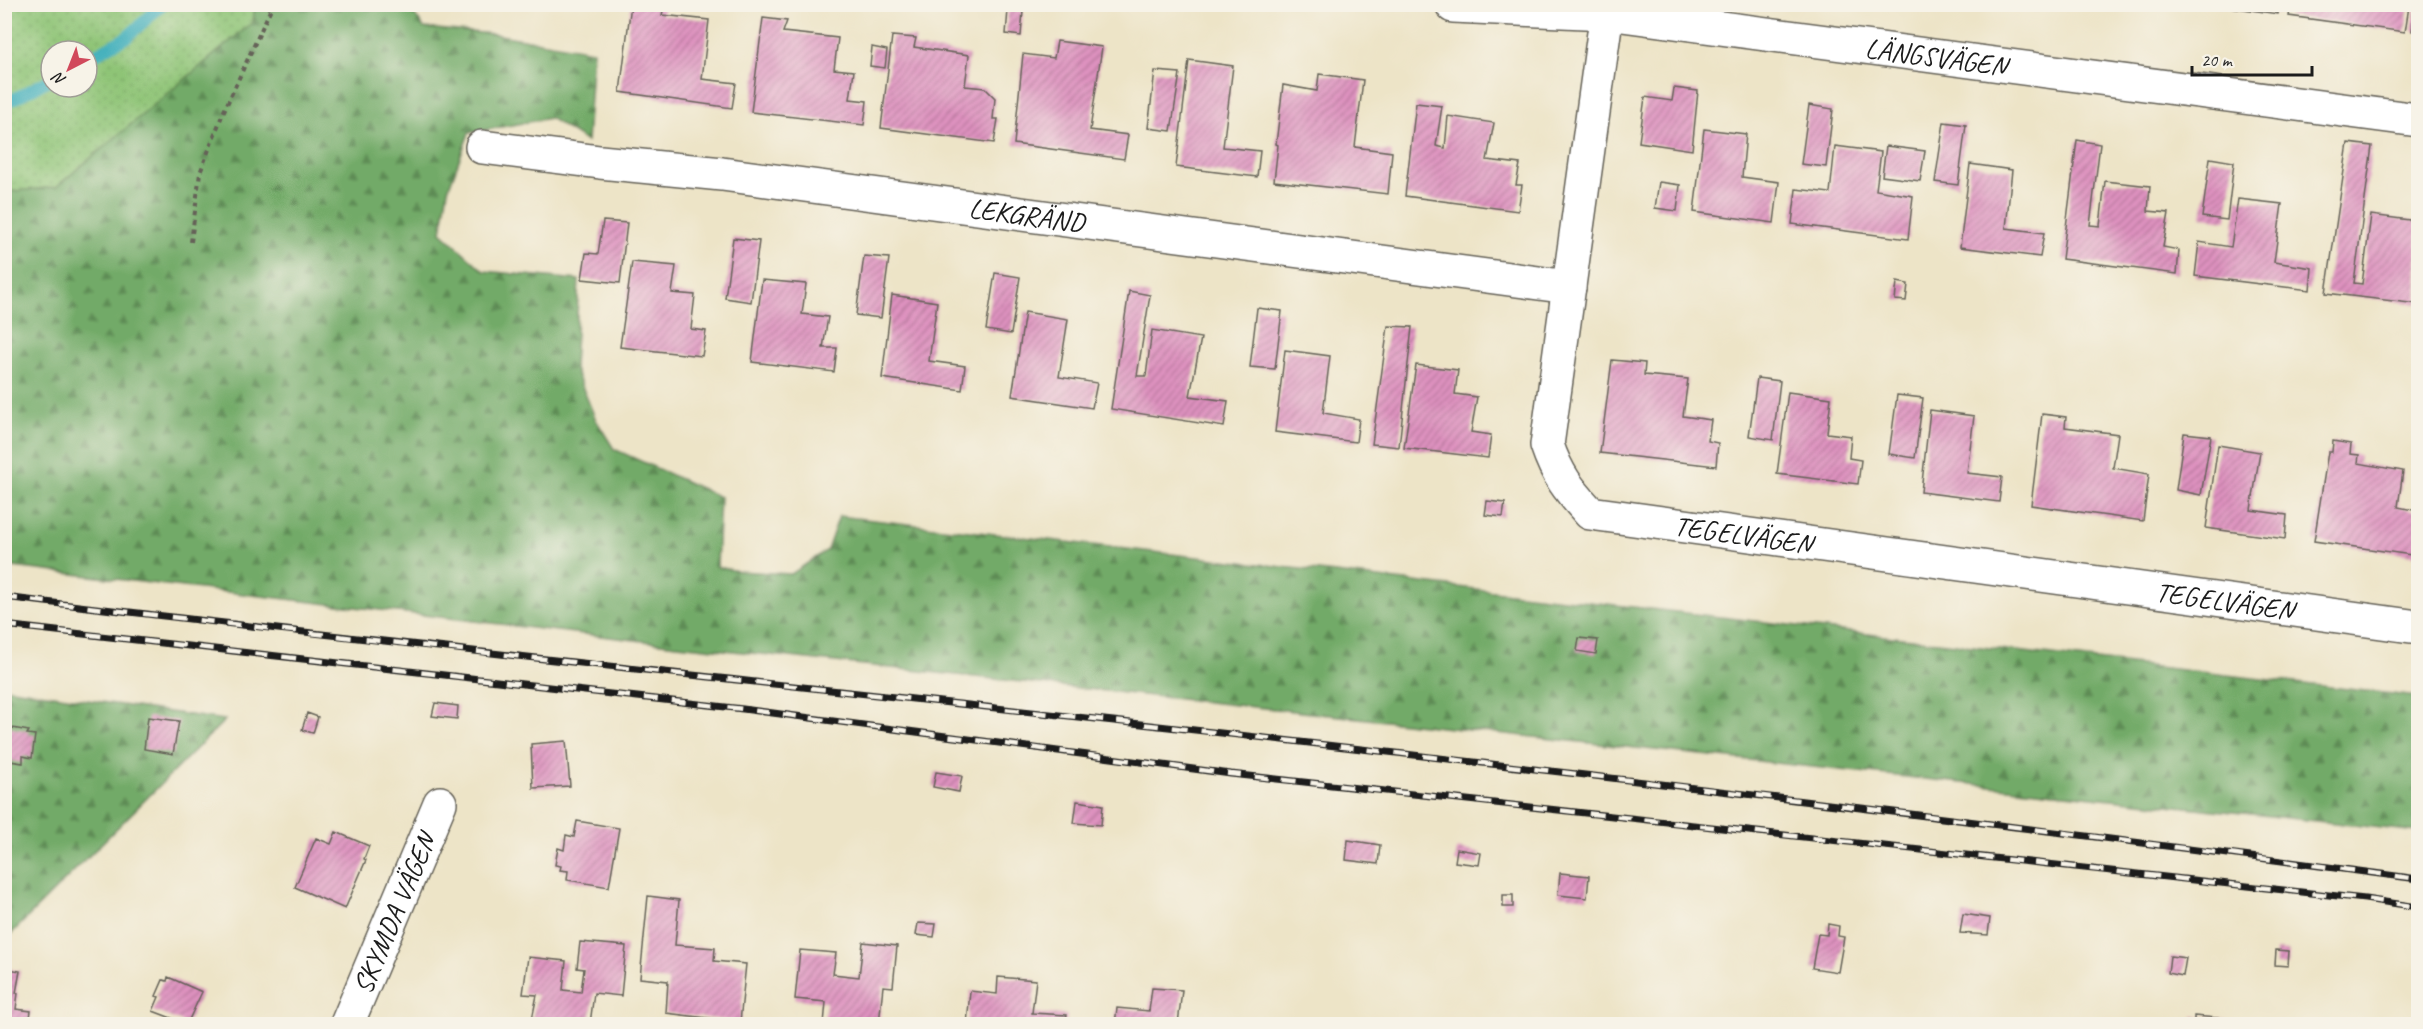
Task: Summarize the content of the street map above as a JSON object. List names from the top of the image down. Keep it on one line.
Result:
{"streets":{"street":["LÄNGSVÄGEN","LEKGRÄND","TEGELVÄGEN","SKYMDA VÄGEN"]},"crossings":[["LÄNGSVÄGEN","TEGELVÄGEN"],["LEKGRÄND","TEGELVÄGEN"]],"scale_bar":"20 m","north":"bottom left"}
